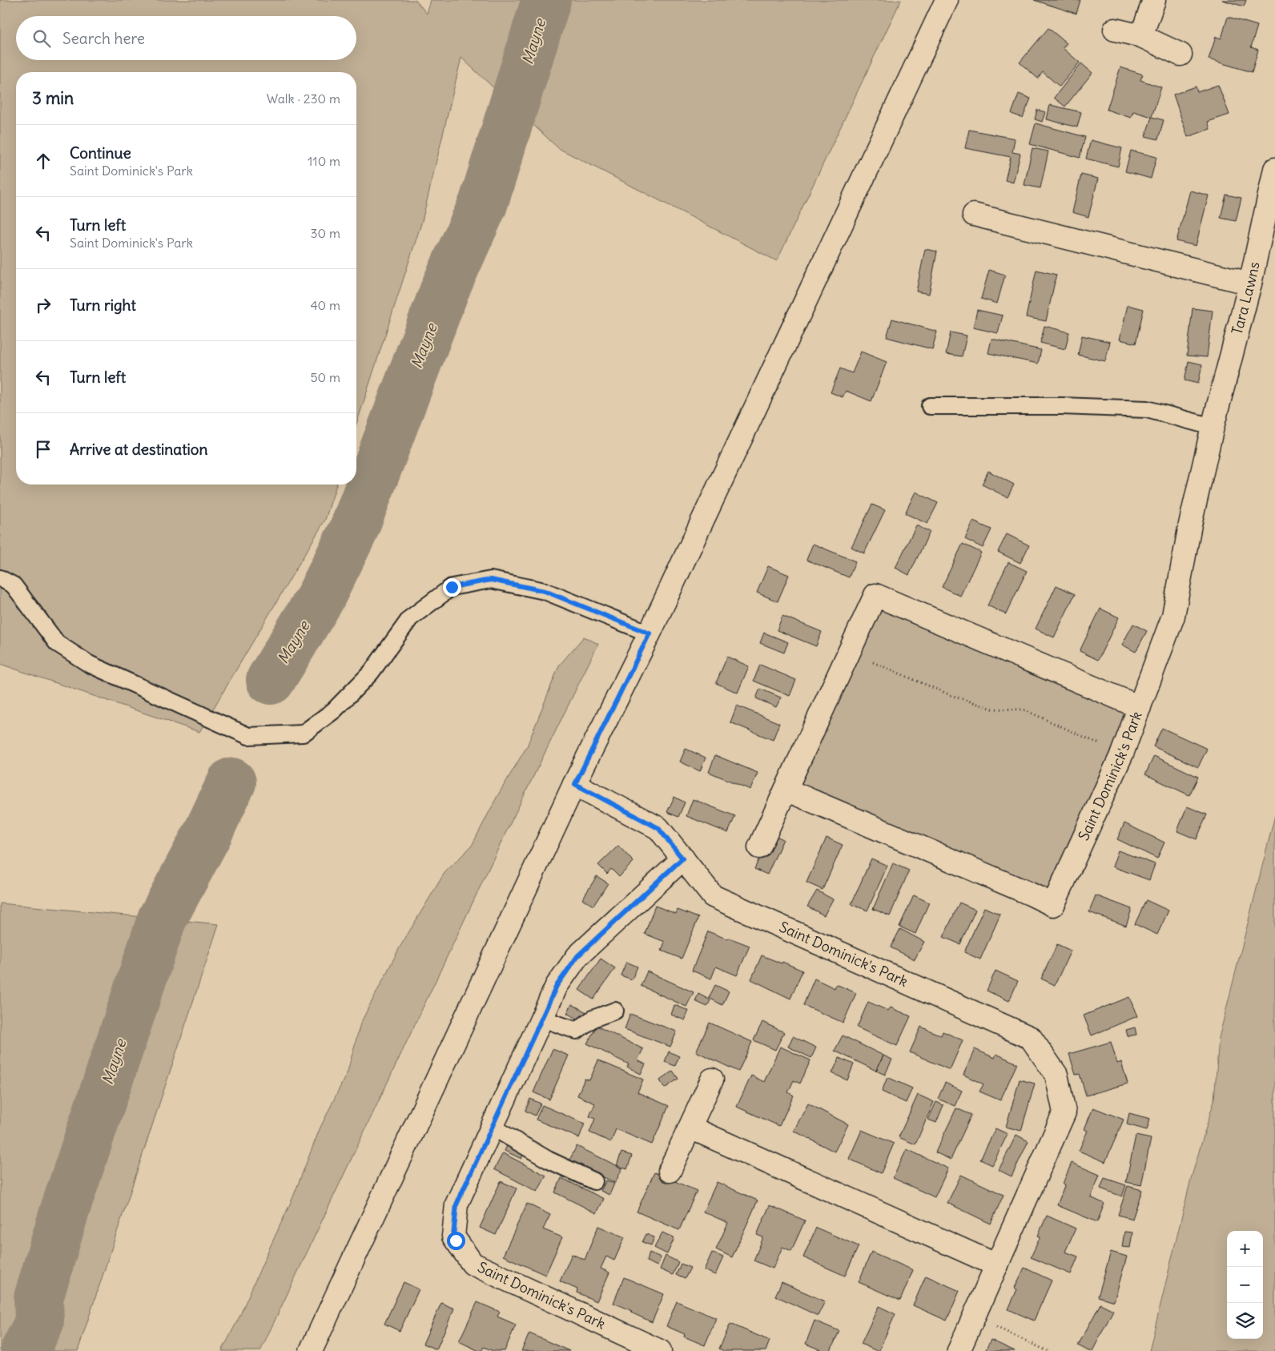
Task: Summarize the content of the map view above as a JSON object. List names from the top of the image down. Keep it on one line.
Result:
{"streets":{"street":["Tara Lawns","Saint Dominick's Park"]},"crossings":[["Tara Lawns","Saint Dominick's Park"]],"water":["Mayne"],"page":{"search":"Search here","heading":["3 min","Walk · 230 m"],"list":[["Continue","Saint Dominick's Park","110 m"],["Turn left","Saint Dominick's Park","30 m"],["Turn right","40 m"],["Turn left","50 m"],"Arrive at destination"],"map_buttons":["+","−"]}}
